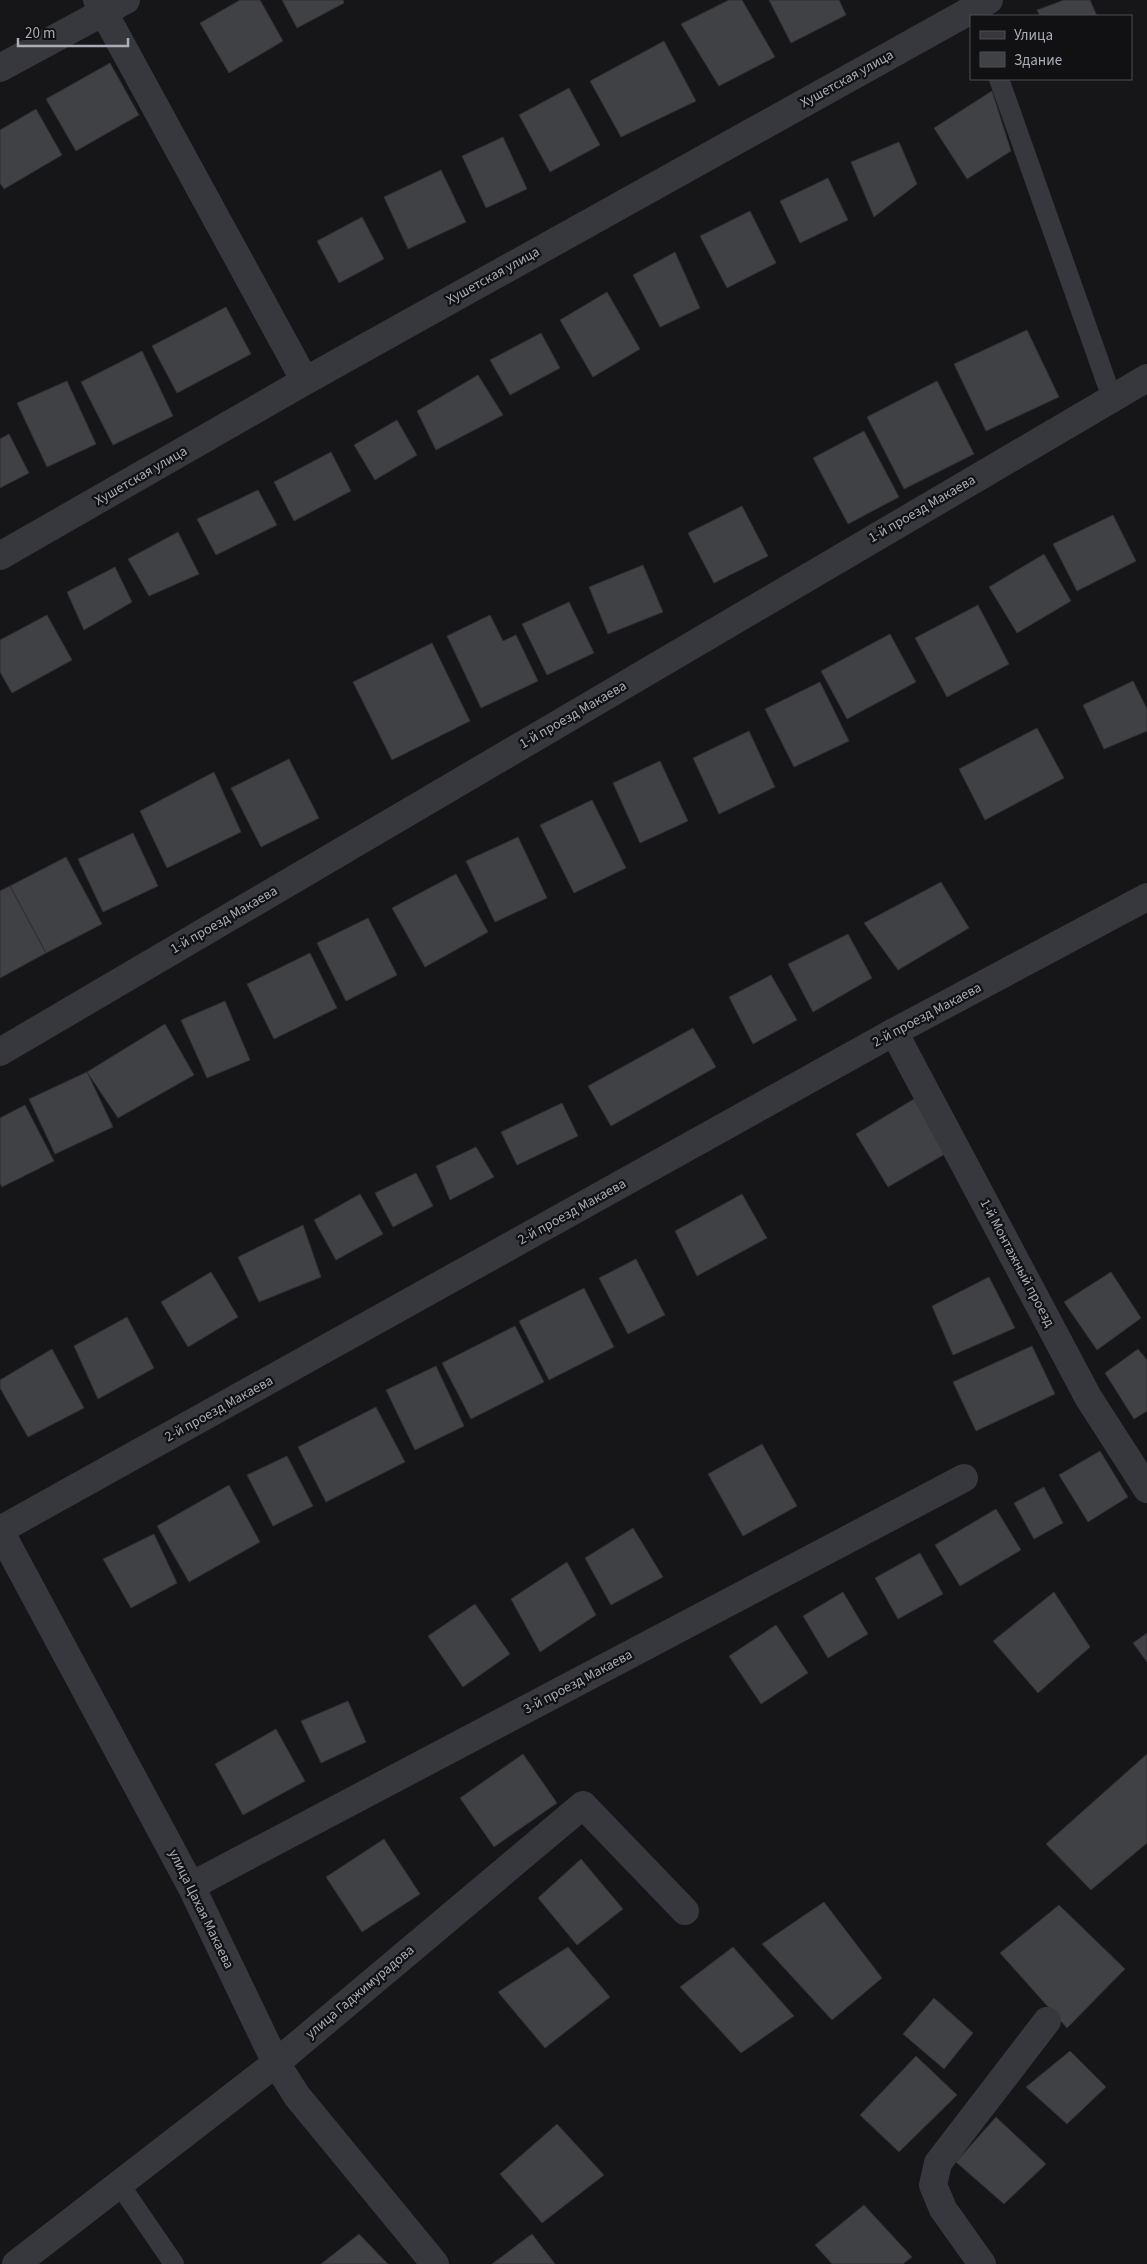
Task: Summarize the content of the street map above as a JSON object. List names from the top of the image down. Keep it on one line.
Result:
{"streets":{"street":["Хушетская улица","1-й проезд Макаева","2-й проезд Макаева","1-й Монтажный проезд","3-й проезд Макаева","улица Цахая Макаева","улица Гаджимурадова"]},"crossings":[["2-й проезд Макаева","1-й Монтажный проезд"],["2-й проезд Макаева","улица Цахая Макаева"],["3-й проезд Макаева","улица Цахая Макаева"],["улица Цахая Макаева","улица Гаджимурадова"]],"legend":["Улица","Здание"],"scale_bar":"20 m"}
